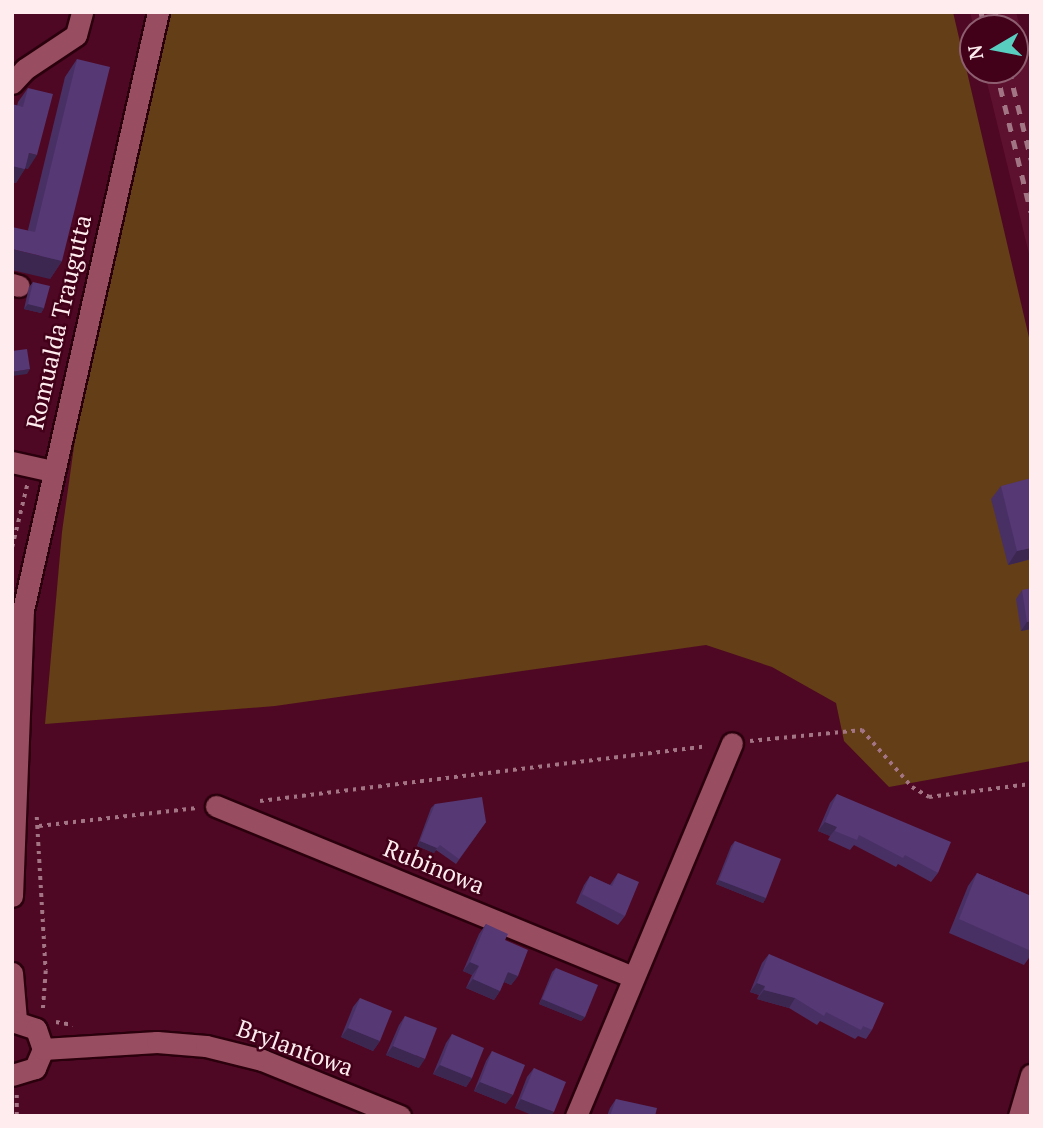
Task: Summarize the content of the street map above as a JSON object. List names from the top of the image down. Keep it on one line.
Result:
{"streets":{"street":["Romualda Traugutta","Rubinowa","Brylantowa"]},"north":"left"}
